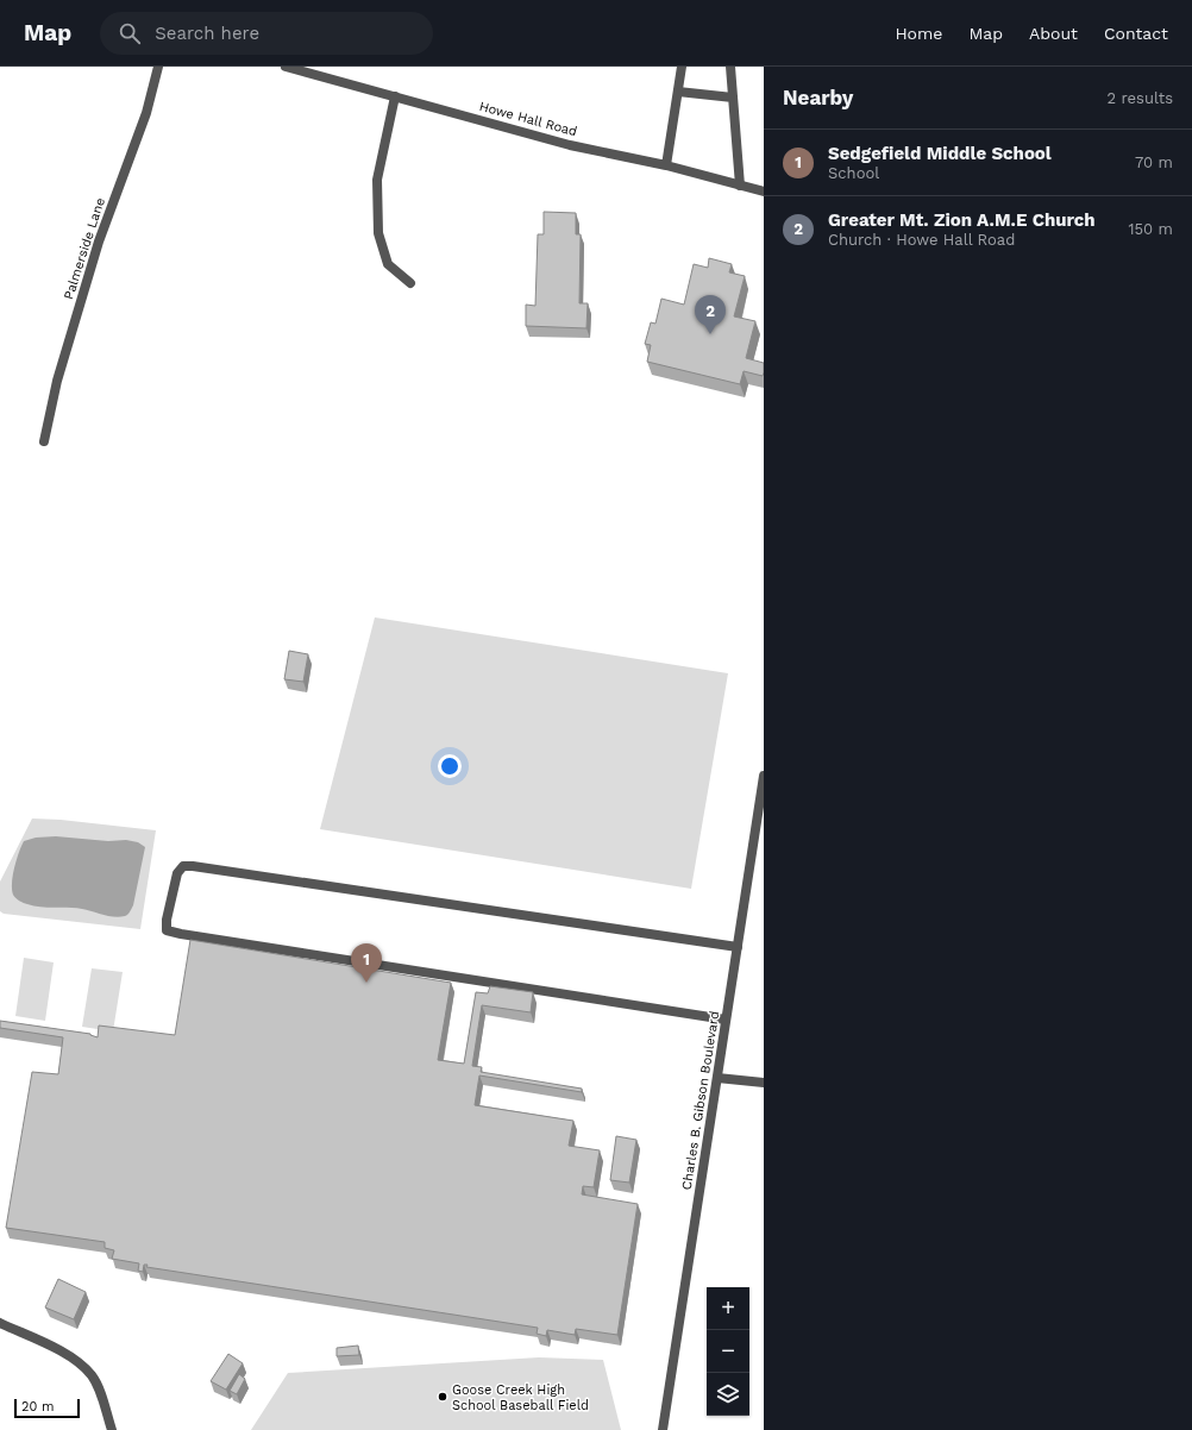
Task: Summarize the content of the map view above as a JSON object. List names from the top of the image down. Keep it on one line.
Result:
{"streets":{"street":["Howe Hall Road","Palmerside Lane","Charles B. Gibson Boulevard"]},"places":["Goose Creek High School Baseball Field"],"scale_bar":"20 m","page":{"header":"Map","search":"Search here","nav":["Home","Map","About","Contact"],"heading":["Nearby","2 results"],"list":[{"mark":"1","name":"Sedgefield Middle School","note":"School","value":"70 m"},{"mark":"2","name":"Greater Mt. Zion A.M.E Church","note":"Church · Howe Hall Road","value":"150 m"}],"pins":["2","1"],"map_buttons":["+","−"],"scale":"20 m"}}
